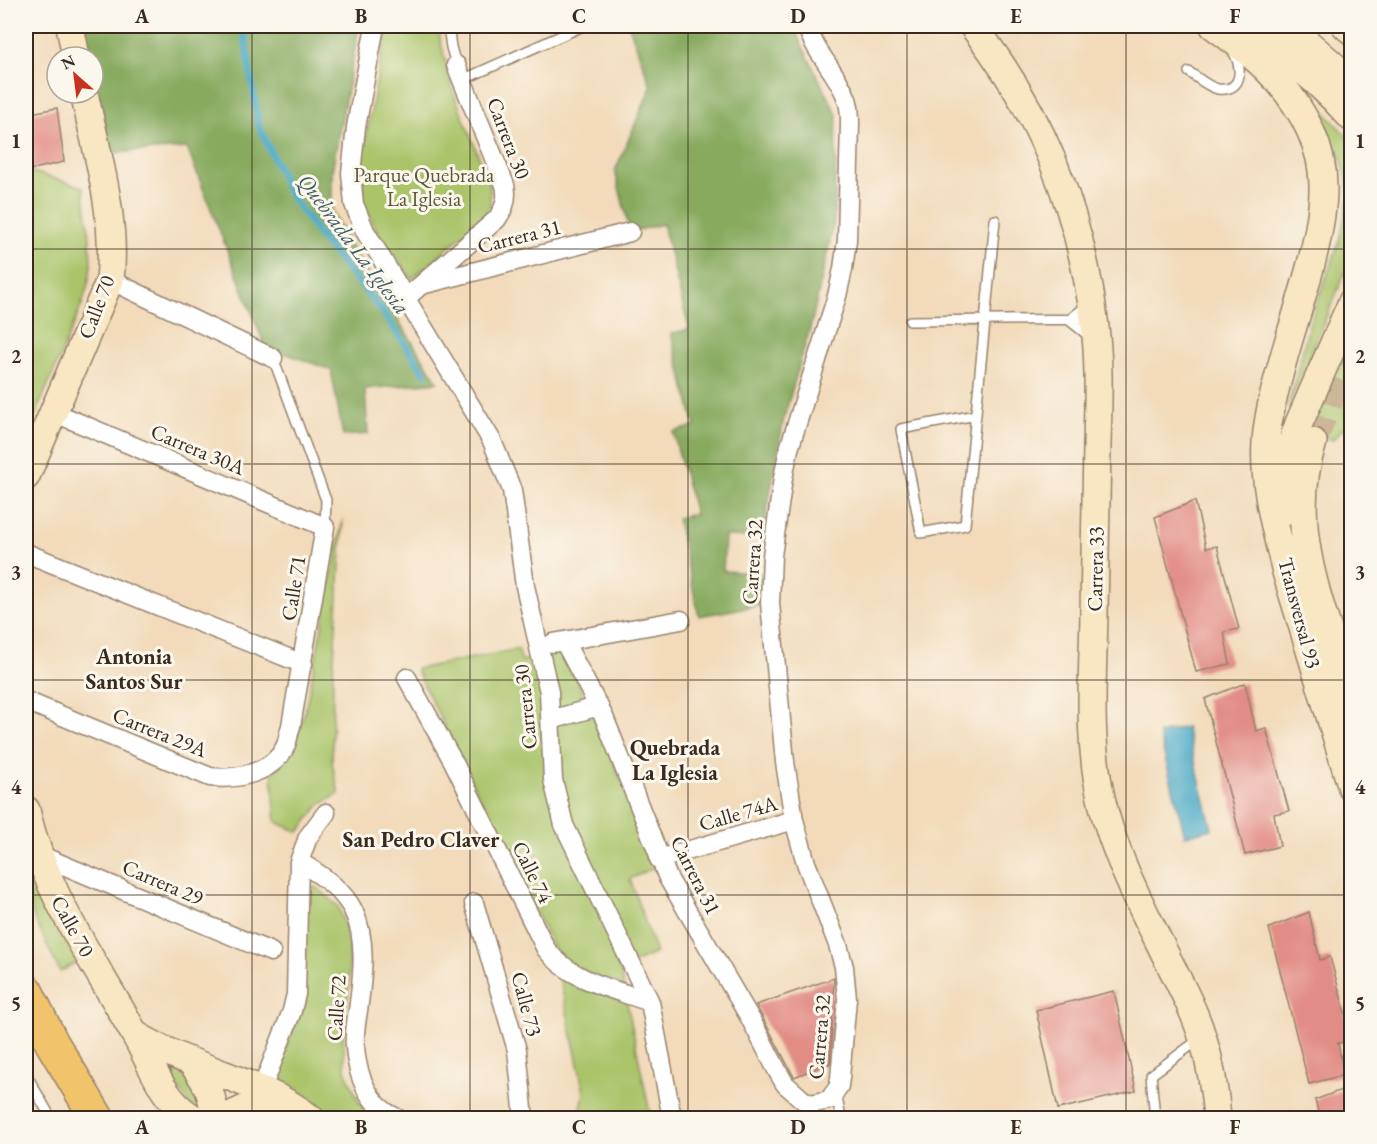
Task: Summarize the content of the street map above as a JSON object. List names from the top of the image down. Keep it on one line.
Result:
{"streets":{"main road":["Calle 70","Carrera 33","Transversal 93"],"street":["Carrera 30","Carrera 31","Carrera 30A","Carrera 32","Calle 71","Carrera 29A","Calle 74A","Calle 74","Carrera 29","Calle 73","Calle 72"]},"crossings":[["Carrera 30","Carrera 31"],["Carrera 30","Calle 74"],["Carrera 31","Carrera 32"],["Carrera 31","Calle 74A"],["Calle 70","Carrera 30A"],["Calle 70","Carrera 29"],["Carrera 30A","Calle 71"],["Carrera 32","Calle 74A"],["Calle 71","Carrera 29A"]],"districts":["Antonia Santos Sur","Quebrada La Iglesia","San Pedro Claver"],"water":["Quebrada La Iglesia"],"parks":["Parque Quebrada La Iglesia"],"north":"top left","grid":{"columns":["A","B","C","D","E","F"],"rows":["1","2","3","4","5"]}}
